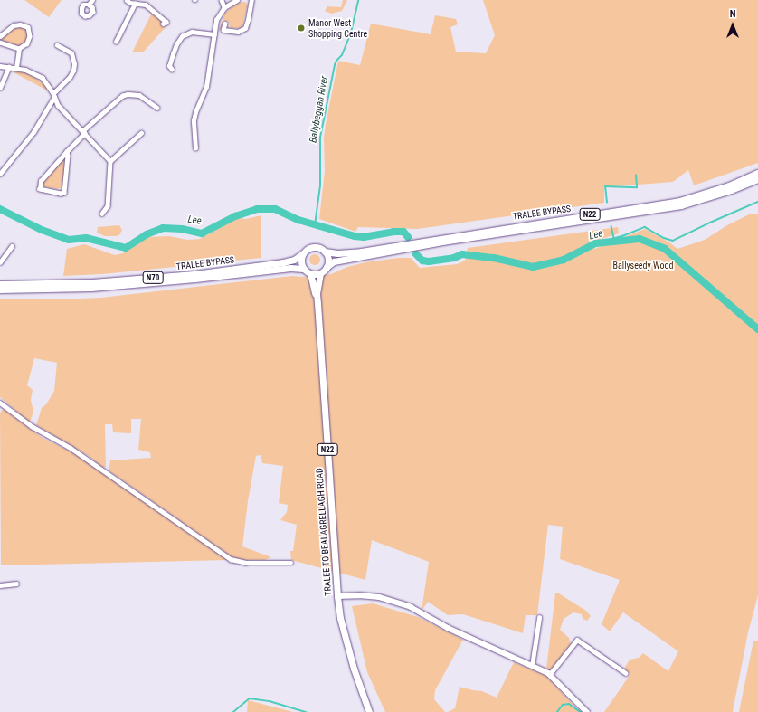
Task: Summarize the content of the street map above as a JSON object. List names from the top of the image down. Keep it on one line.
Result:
{"streets":{"main road":["TRALEE BYPASS","N22","N70","TRALEE TO BEALAGRELLAGH ROAD"]},"crossings":[["TRALEE BYPASS","N22"],["TRALEE BYPASS","TRALEE TO BEALAGRELLAGH ROAD"],["N22","TRALEE TO BEALAGRELLAGH ROAD"]],"water":["Ballybeggan River","Lee"],"parks":["Ballyseedy Wood"],"places":["Manor West Shopping Centre"],"north":"top"}
